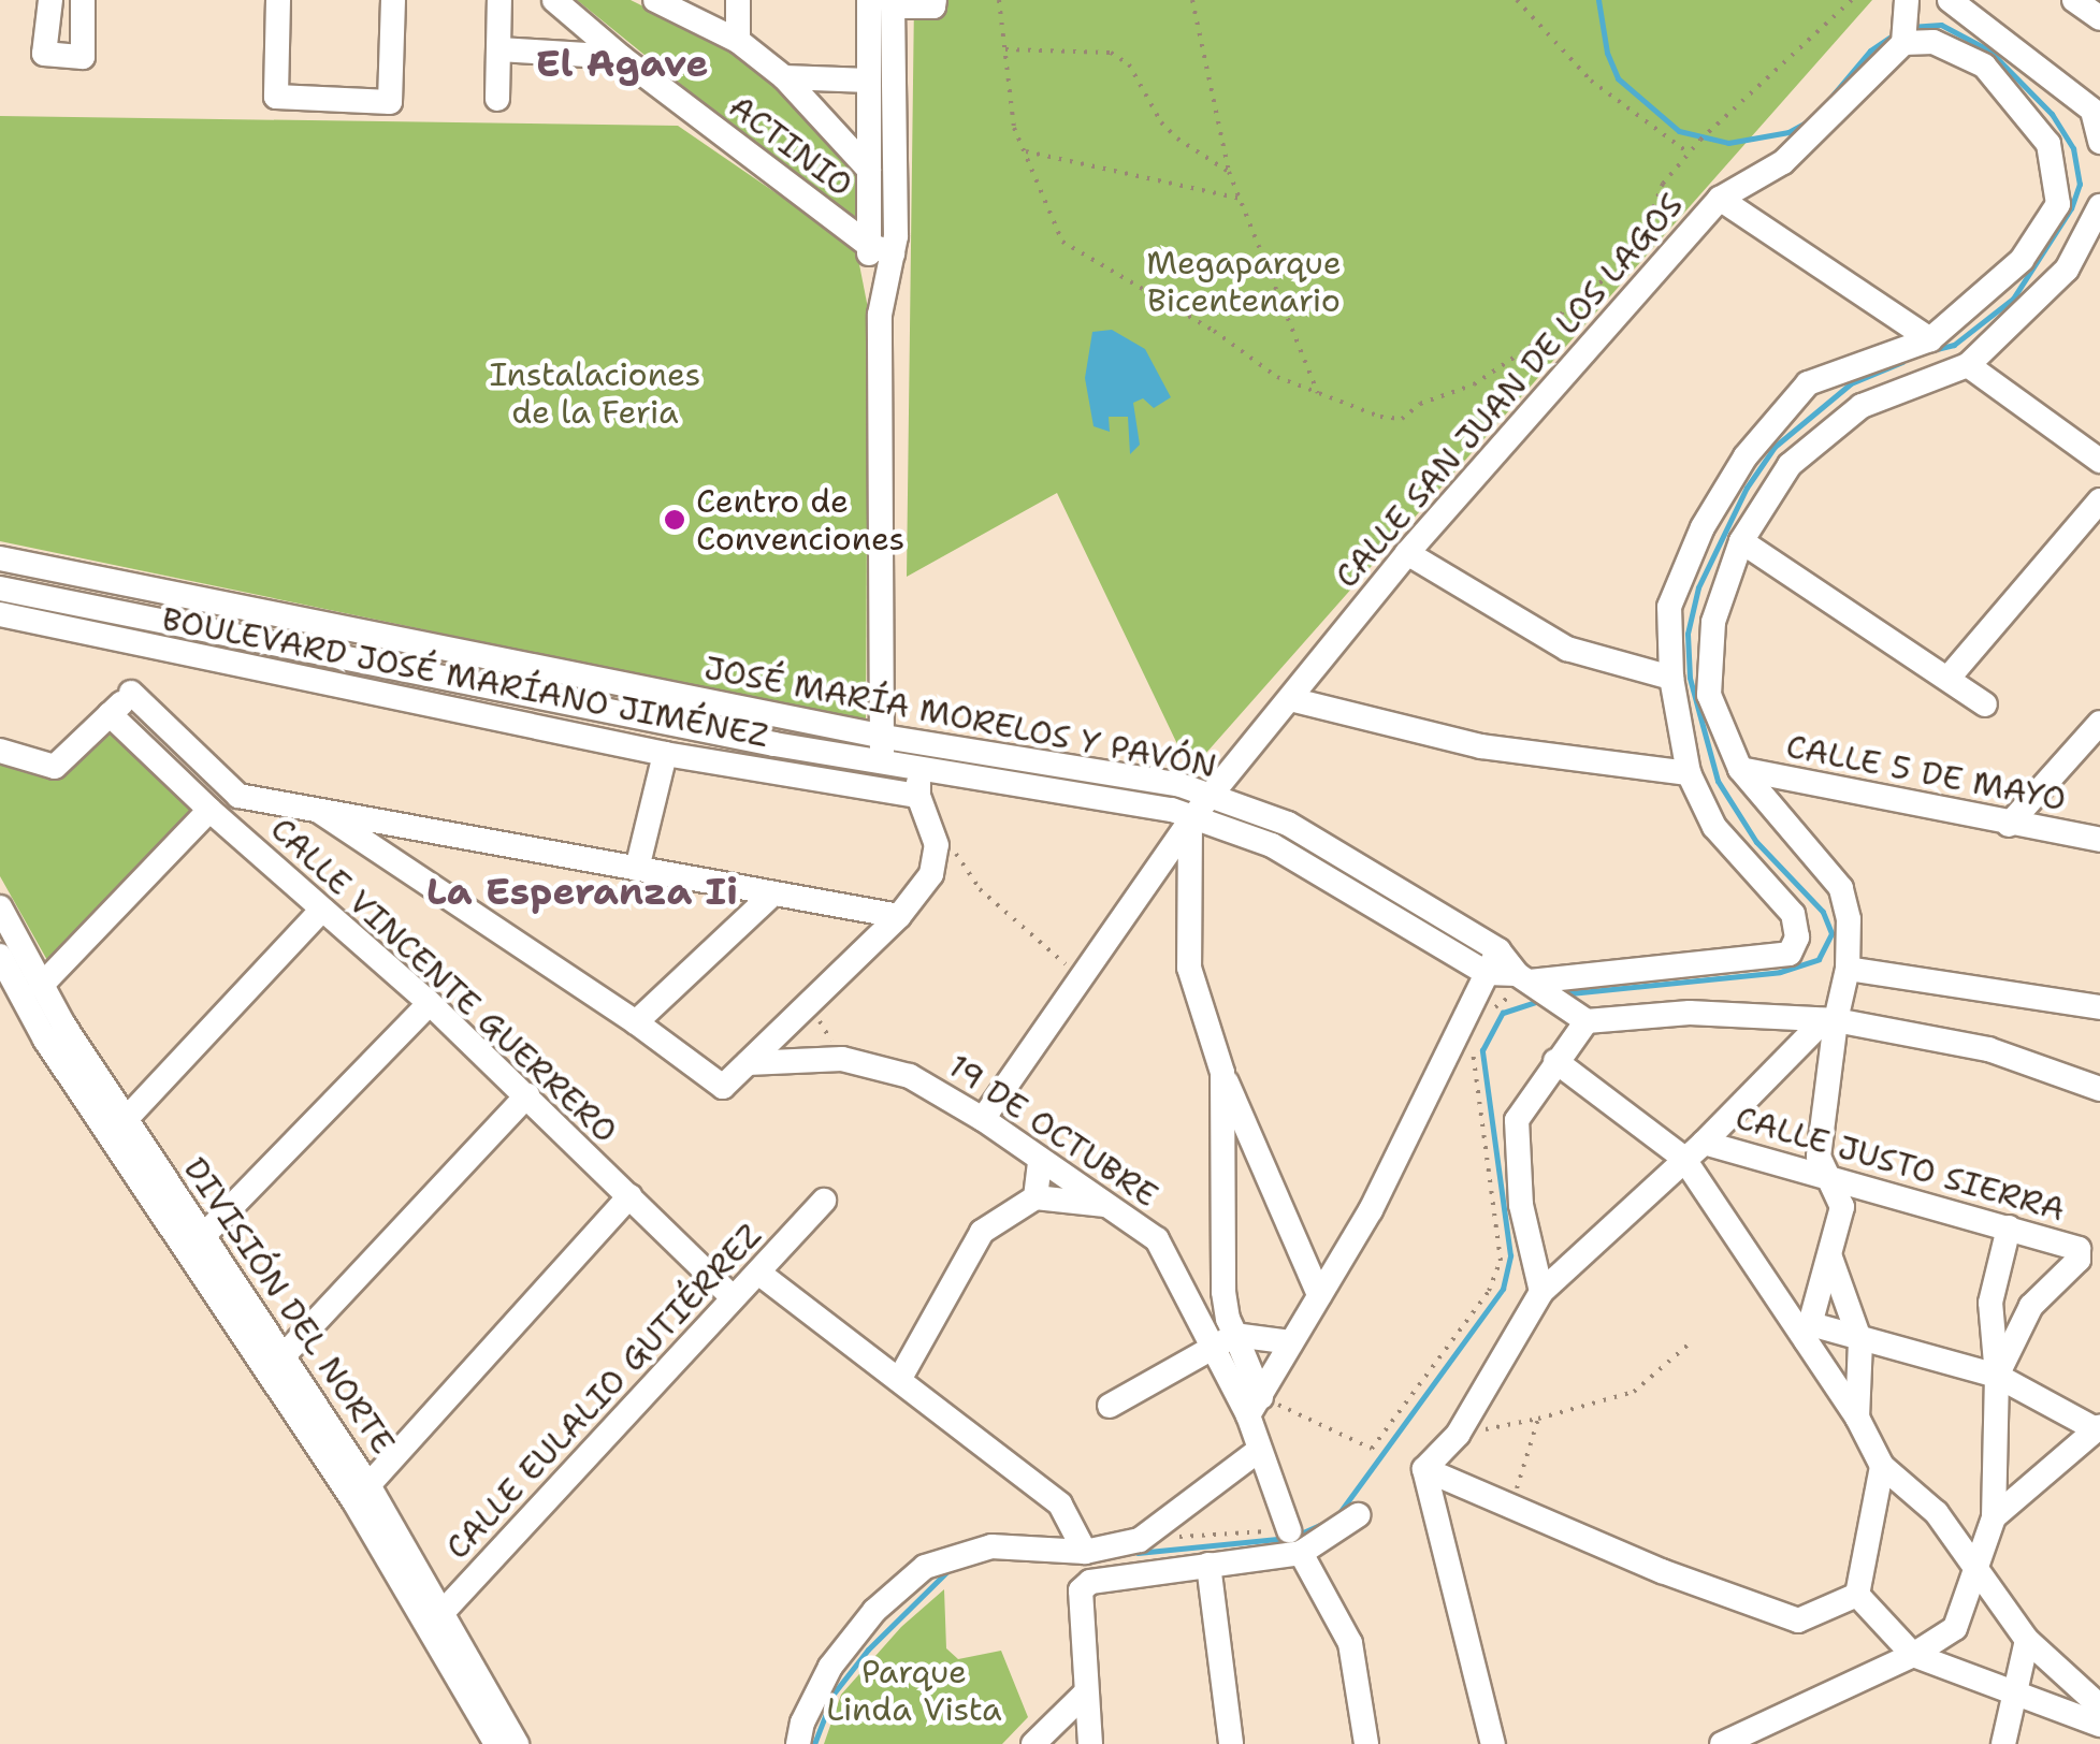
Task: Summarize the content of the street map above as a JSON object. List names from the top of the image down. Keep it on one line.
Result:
{"streets":{"street":["ACTINIO","CALLE SAN JUAN DE LOS LAGOS","BOULEVARD JOSÉ MARÍANO JIMÉNEZ","JOSÉ MARÍA MORELOS Y PAVÓN","CALLE 5 DE MAYO","CALLE VINCENTE GUERRERO","19 DE OCTUBRE","CALLE JUSTO SIERRA","DIVISIÓN DEL NORTE","CALLE EULALIO GUTIÉRREZ"]},"crossings":[["CALLE SAN JUAN DE LOS LAGOS","JOSÉ MARÍA MORELOS Y PAVÓN"],["CALLE SAN JUAN DE LOS LAGOS","19 DE OCTUBRE"],["CALLE VINCENTE GUERRERO","CALLE EULALIO GUTIÉRREZ"],["DIVISIÓN DEL NORTE","CALLE EULALIO GUTIÉRREZ"]],"districts":["El Agave","La Esperanza Ii"],"parks":["Megaparque Bicentenario","Instalaciones de la Feria","Parque Linda Vista"],"places":["Centro de Convenciones"]}
